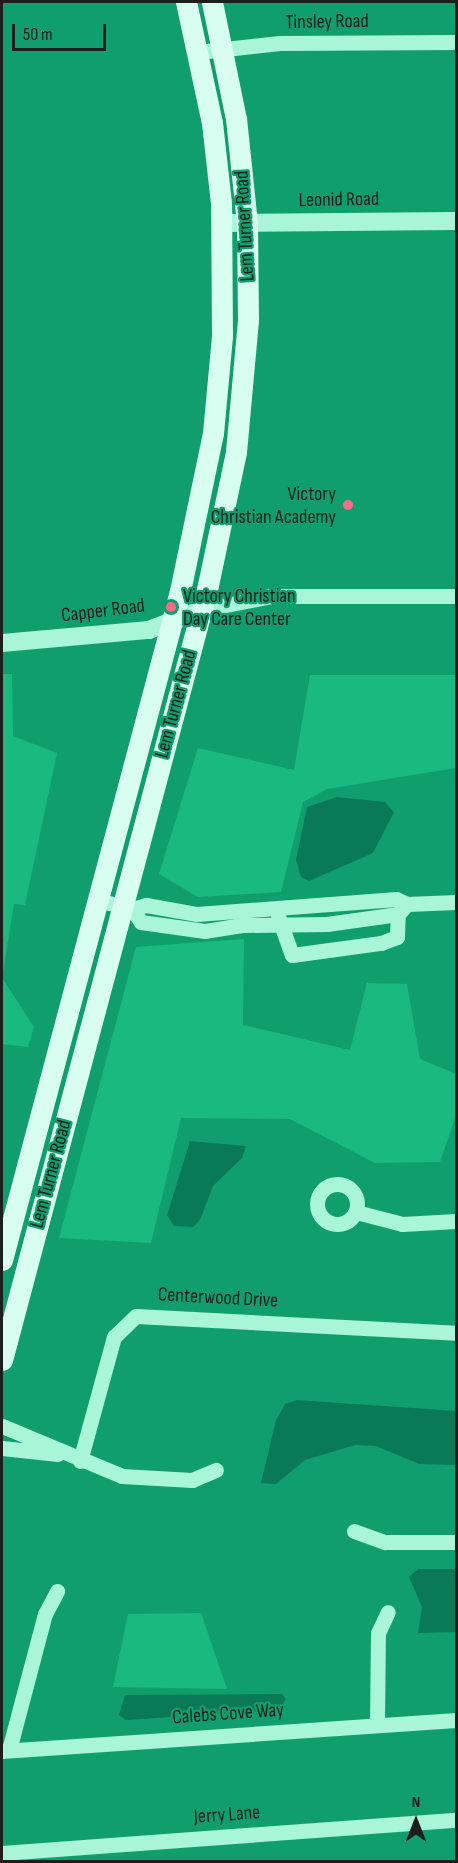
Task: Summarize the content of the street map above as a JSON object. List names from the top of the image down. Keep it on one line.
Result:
{"streets":{"main road":["Lem Turner Road"],"street":["Tinsley Road","Leonid Road","Capper Road","Centerwood Drive","Calebs Cove Way","Jerry Lane"]},"crossings":[["Tinsley Road","Lem Turner Road"],["Leonid Road","Lem Turner Road"],["Lem Turner Road","Capper Road"]],"places":["Victory Christian Academy","Victory Christian Day Care Center"],"scale_bar":"50 m","north":"top"}
